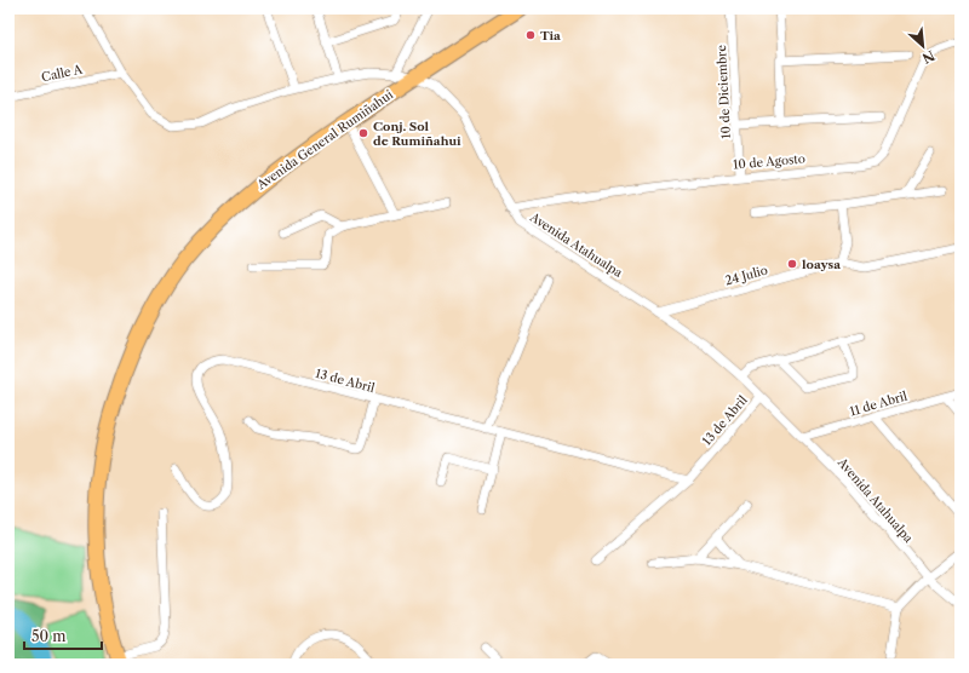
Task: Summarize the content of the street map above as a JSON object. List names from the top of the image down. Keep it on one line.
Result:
{"streets":{"highway":["Avenida General Rumiñahui"],"street":["Calle A","10 de Diciembre","10 de Agosto","Avenida Atahualpa","24 Julio","13 de Abril","11 de Abril"]},"crossings":[["Calle A","Avenida Atahualpa"],["10 de Diciembre","10 de Agosto"],["Avenida General Rumiñahui","Avenida Atahualpa"],["10 de Agosto","Avenida Atahualpa"],["Avenida Atahualpa","24 Julio"],["Avenida Atahualpa","13 de Abril"],["Avenida Atahualpa","11 de Abril"]],"places":["Tia","Conj. Sol de Rumiñahui","loaysa"],"scale_bar":"50 m","north":"bottom right"}
